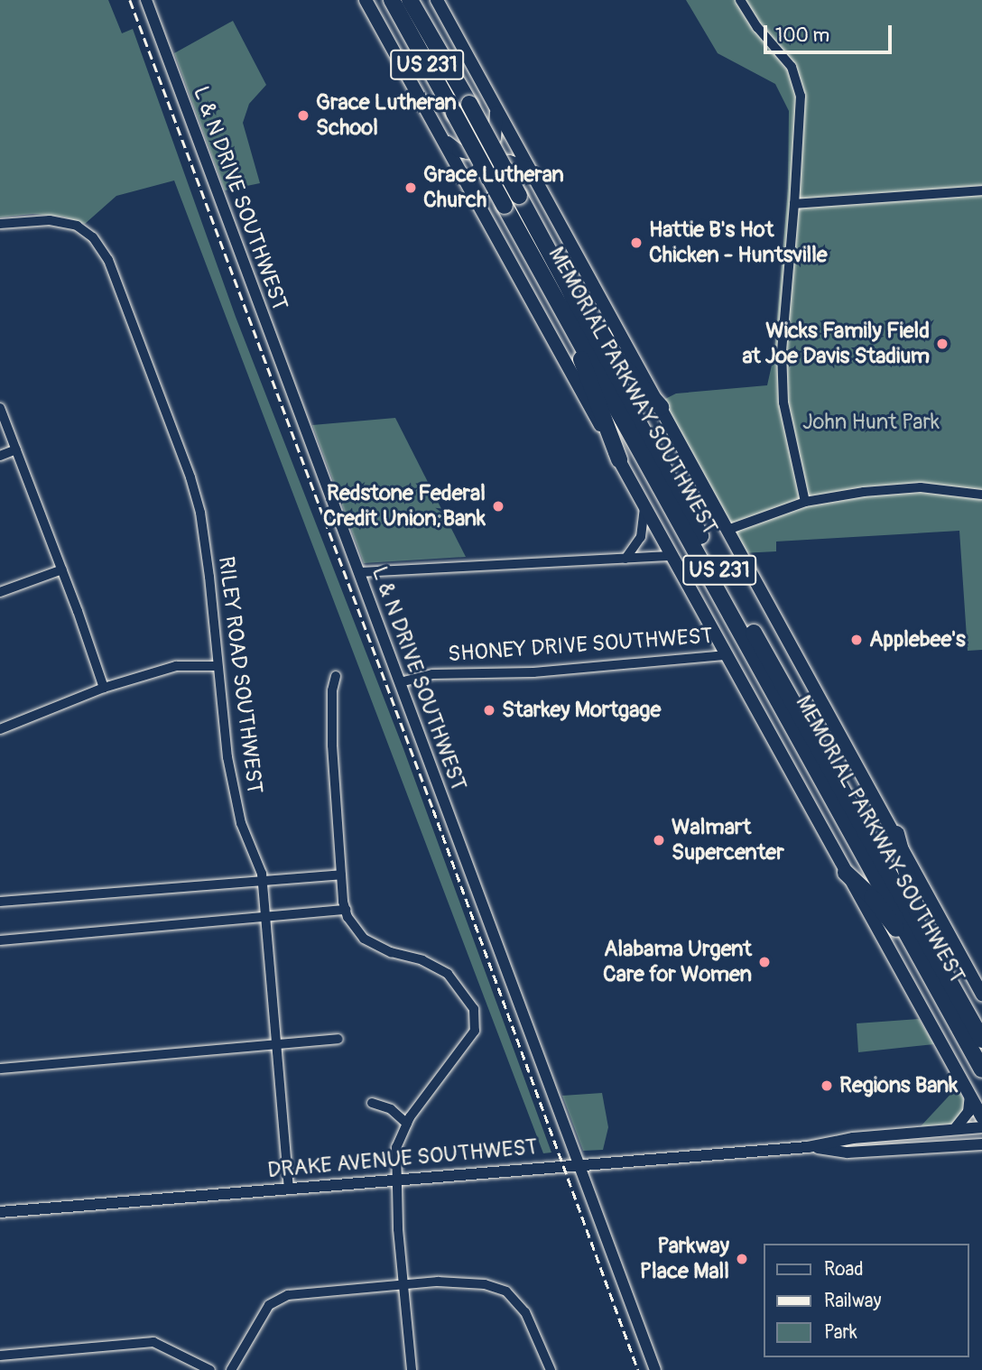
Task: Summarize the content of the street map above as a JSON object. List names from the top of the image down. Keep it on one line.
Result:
{"streets":{"highway":["US 231","MEMORIAL PARKWAY SOUTHWEST"],"street":["L & N DRIVE SOUTHWEST","SHONEY DRIVE SOUTHWEST","RILEY ROAD SOUTHWEST","DRAKE AVENUE SOUTHWEST"]},"crossings":[["L & N DRIVE SOUTHWEST","SHONEY DRIVE SOUTHWEST"],["L & N DRIVE SOUTHWEST","DRAKE AVENUE SOUTHWEST"],["RILEY ROAD SOUTHWEST","DRAKE AVENUE SOUTHWEST"]],"parks":["John Hunt Park"],"places":["Grace Lutheran School","Grace Lutheran Church","Hattie B's Hot Chicken - Huntsville","Wicks Family Field at Joe Davis Stadium","Redstone Federal Credit Union;Bank","Applebee's","Starkey Mortgage","Walmart Supercenter","Alabama Urgent Care for Women","Regions Bank","Parkway Place Mall"],"legend":["Road","Railway","Park"],"scale_bar":"100 m"}
